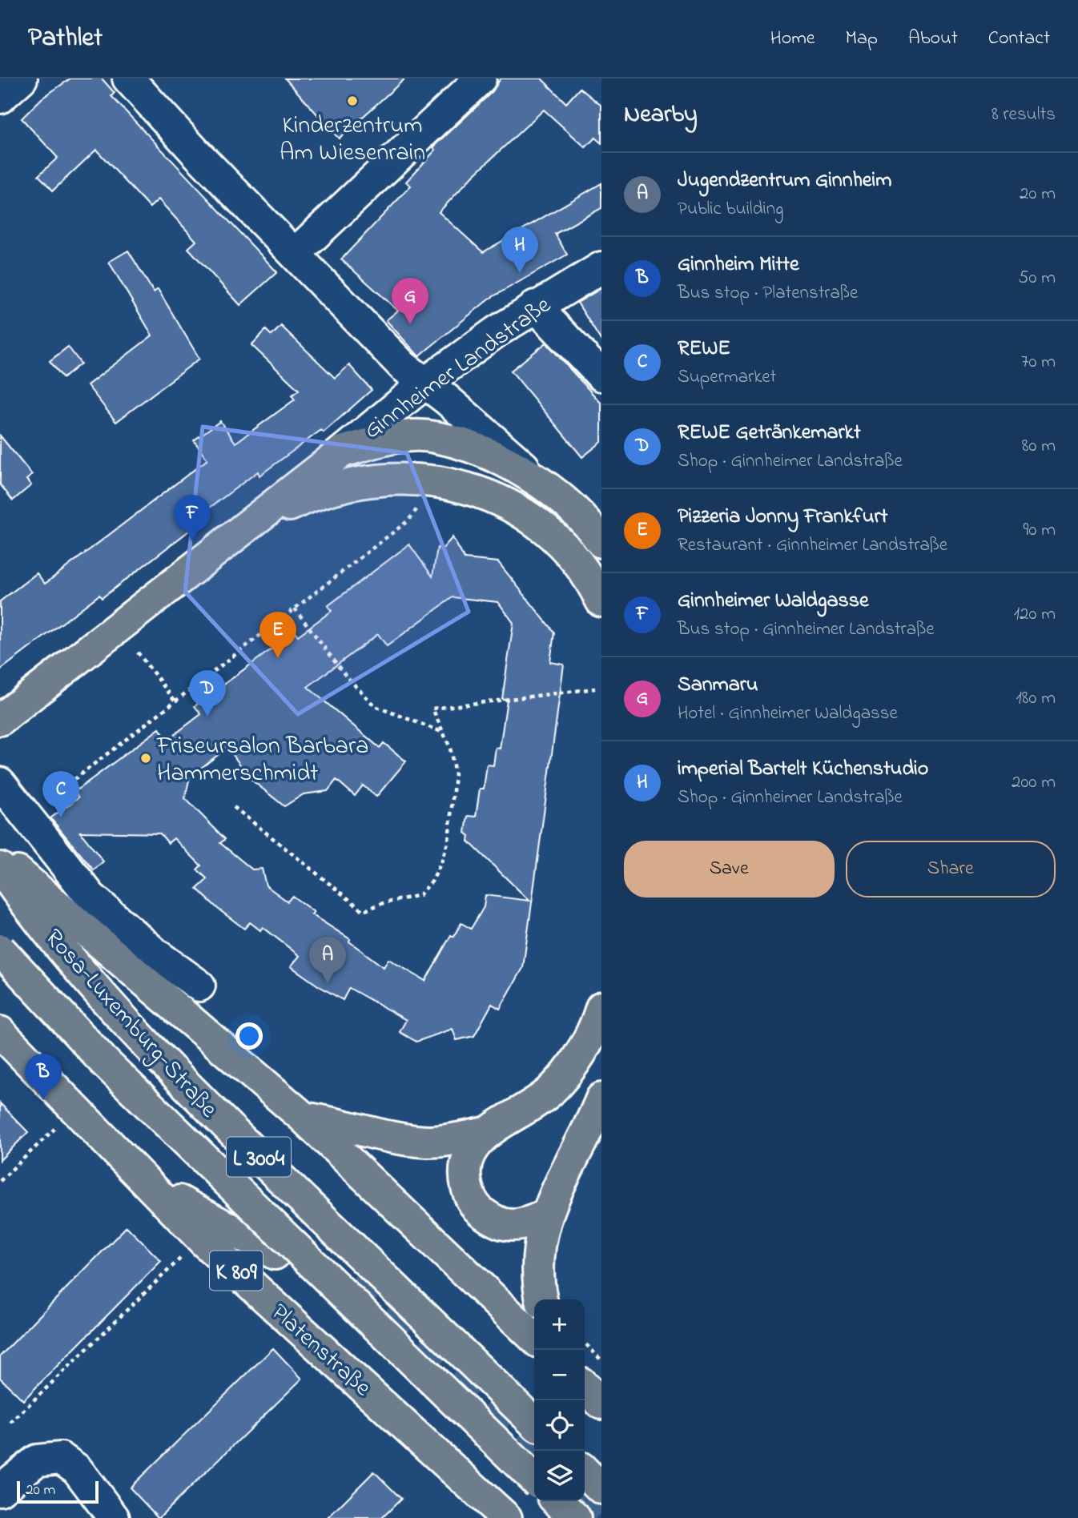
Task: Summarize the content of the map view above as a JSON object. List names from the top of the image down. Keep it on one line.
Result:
{"streets":{"main road":["Ginnheimer Landstraße","Rosa-Luxemburg-Straße","L 3004","K 809","Platenstraße"]},"crossings":[["K 809","Platenstraße"]],"places":["Kinderzentrum Am Wiesenrain","Friseursalon Barbara Hammerschmidt"],"scale_bar":"20 m","page":{"header":"Pathlet","nav":["Home","Map","About","Contact"],"heading":["Nearby","8 results"],"list":[{"mark":"A","name":"Jugendzentrum Ginnheim","note":"Public building","value":"20 m"},{"mark":"B","name":"Ginnheim Mitte","note":"Bus stop · Platenstraße","value":"50 m"},{"mark":"C","name":"REWE","note":"Supermarket","value":"70 m"},{"mark":"D","name":"REWE Getränkemarkt","note":"Shop · Ginnheimer Landstraße","value":"80 m"},{"mark":"E","name":"Pizzeria Jonny Frankfurt","note":"Restaurant · Ginnheimer Landstraße","value":"90 m"},{"mark":"F","name":"Ginnheimer Waldgasse","note":"Bus stop · Ginnheimer Landstraße","value":"120 m"},{"mark":"G","name":"Sanmaru","note":"Hotel · Ginnheimer Waldgasse","value":"180 m"},{"mark":"H","name":"imperial Bartelt Küchenstudio","note":"Shop · Ginnheimer Landstraße","value":"200 m"}],"pins":["H","G","F","E","D","C","A","B"],"buttons":["Save","Share"],"map_buttons":["+","−"],"scale":"20 m"}}
